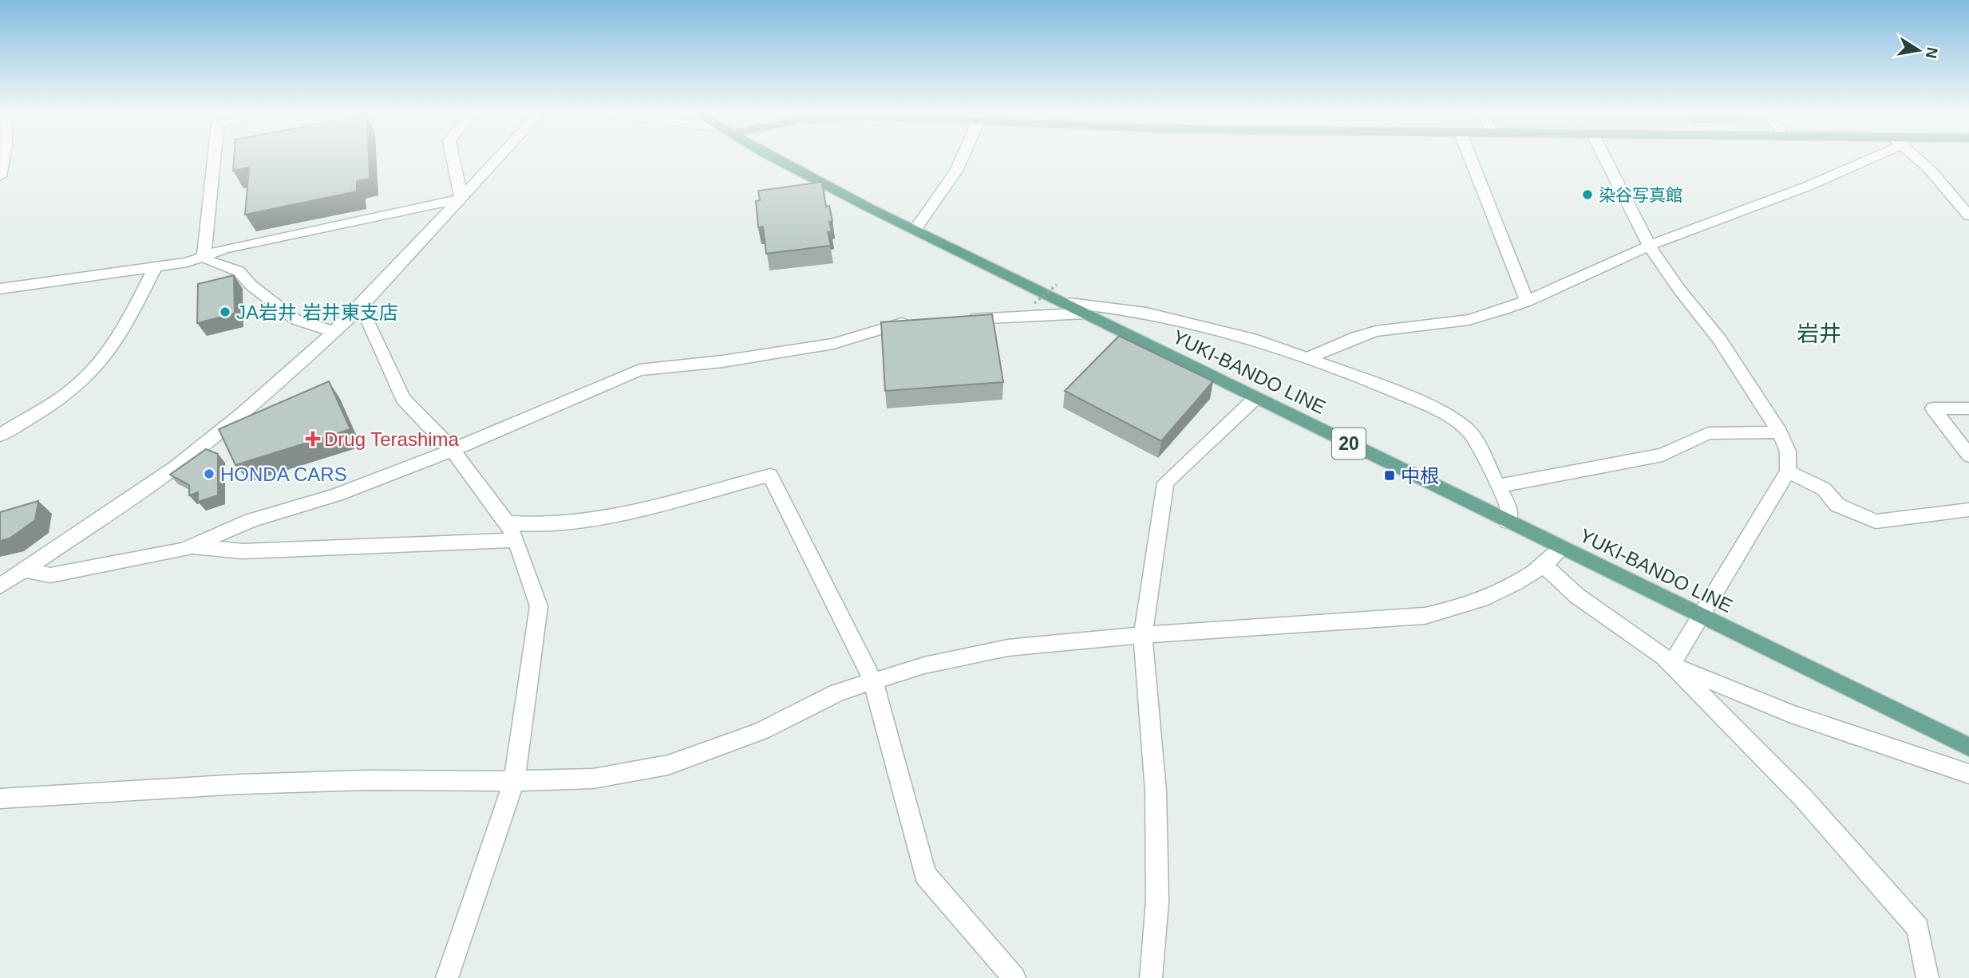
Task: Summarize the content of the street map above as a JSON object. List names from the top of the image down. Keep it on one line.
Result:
{"streets":{"main road":["YUKI-BANDO LINE","20"]},"districts":["岩井"],"places":{"other":["染谷写真館","JA岩井 岩井東支店","HONDA CARS"],"health":["Drug Terashima"],"transit":["中根"]},"north":"right"}
